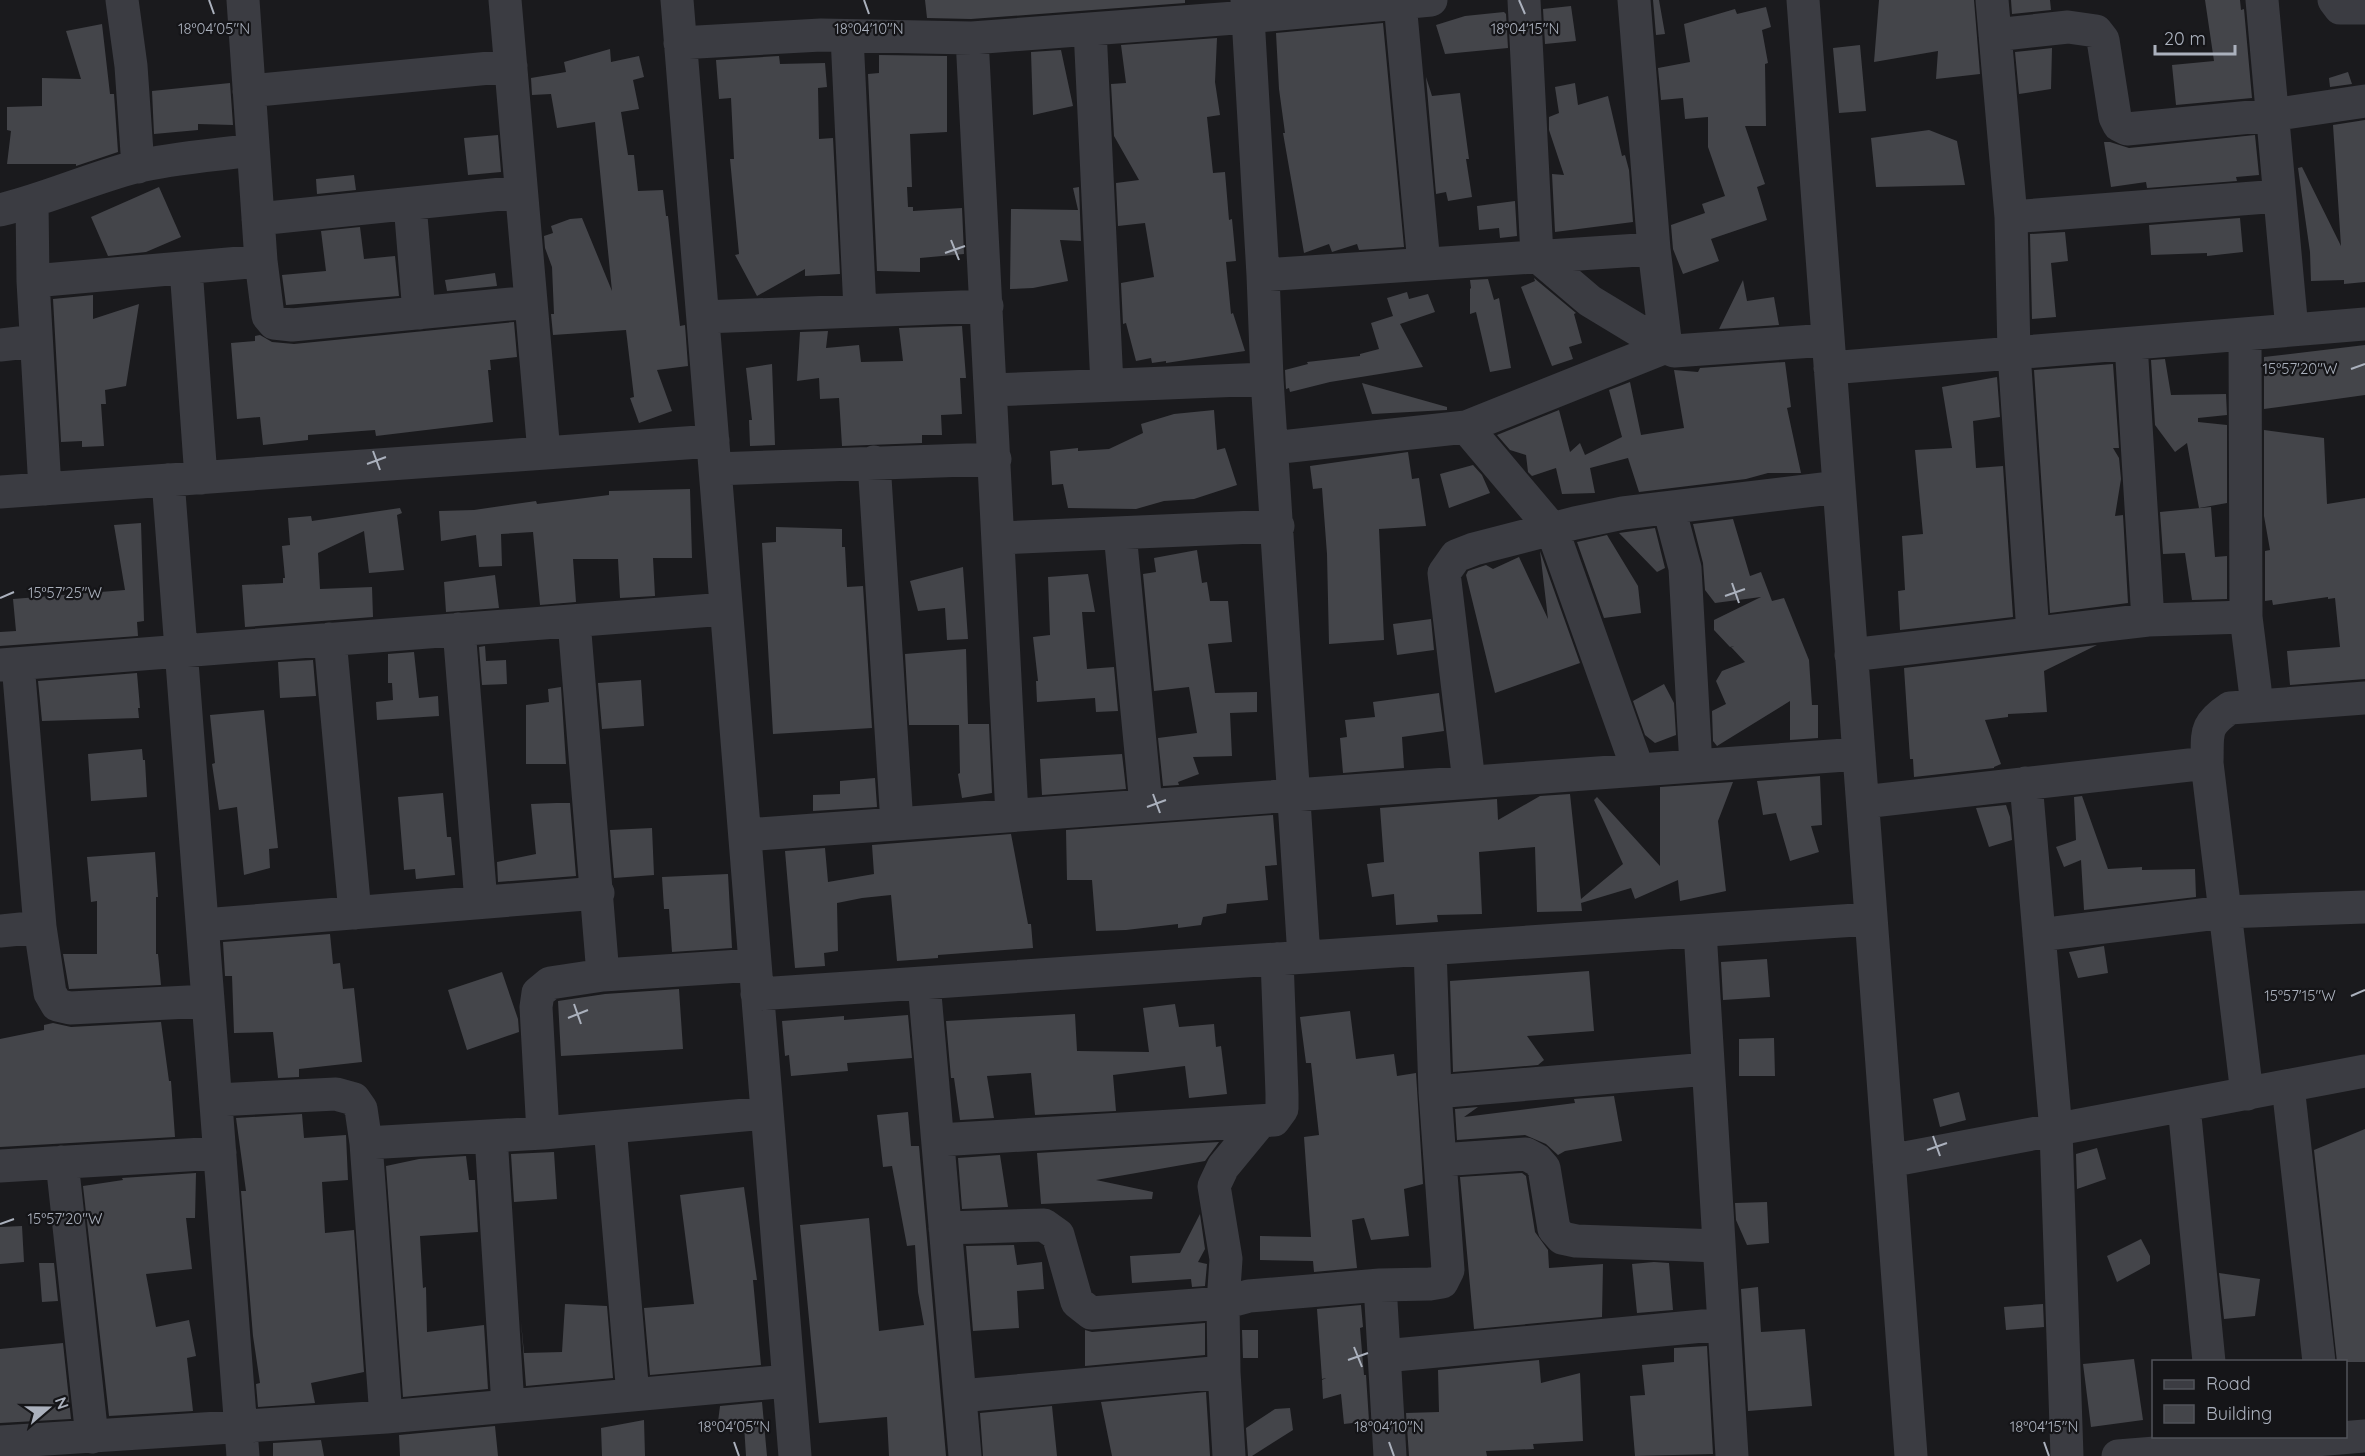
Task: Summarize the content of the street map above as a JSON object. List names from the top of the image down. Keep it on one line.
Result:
{"legend":["Road","Building"],"scale_bar":"20 m","north":"right","coordinates":["18°04'05\"N","18°04'10\"N","18°04'15\"N","15°57'20\"W","15°57'25\"W","15°57'15\"W"]}
